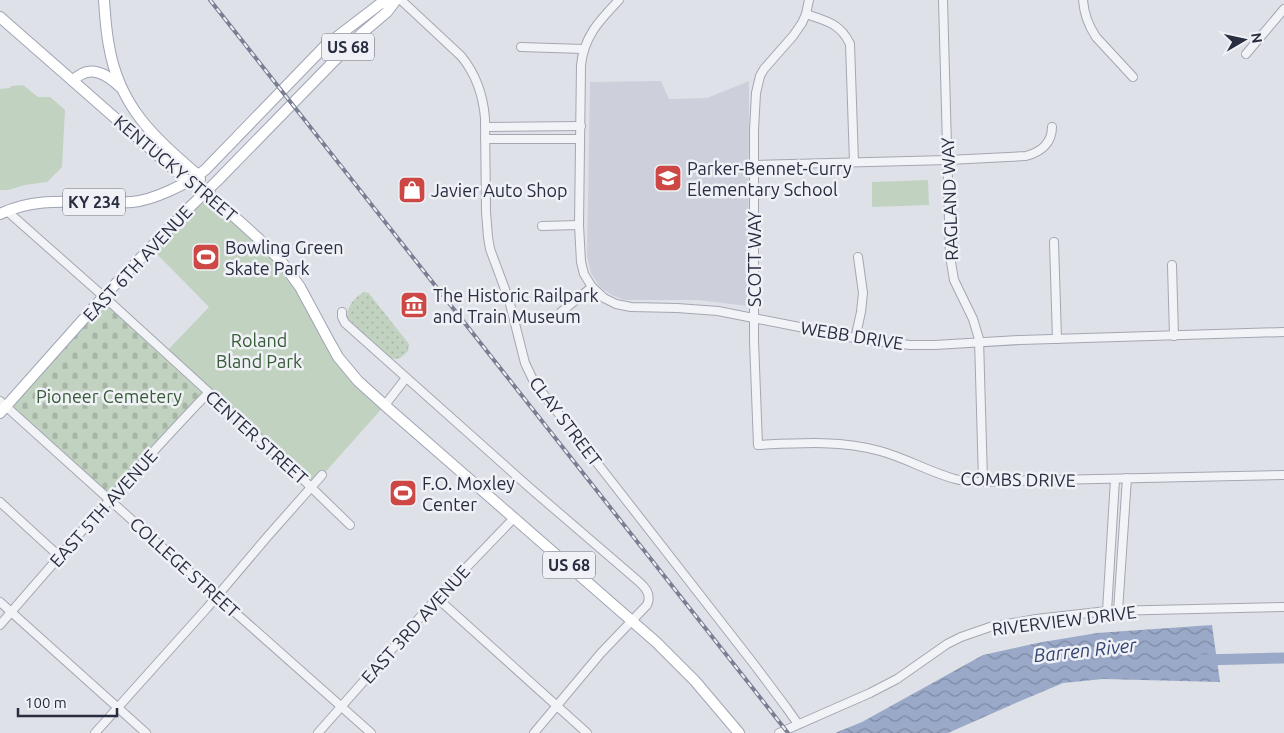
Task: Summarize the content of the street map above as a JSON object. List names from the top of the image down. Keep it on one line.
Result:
{"streets":{"main road":["US 68","KENTUCKY STREET","KY 234","EAST 6TH AVENUE"],"street":["RAGLAND WAY","SCOTT WAY","WEBB DRIVE","CLAY STREET","CENTER STREET","COMBS DRIVE","EAST 5TH AVENUE","COLLEGE STREET","RIVERVIEW DRIVE","EAST 3RD AVENUE"]},"crossings":[["US 68","KENTUCKY STREET"],["US 68","KY 234"],["KENTUCKY STREET","KY 234"],["KENTUCKY STREET","EAST 6TH AVENUE"],["KENTUCKY STREET","EAST 3RD AVENUE"],["RAGLAND WAY","WEBB DRIVE"],["RAGLAND WAY","COMBS DRIVE"],["KY 234","CENTER STREET"],["SCOTT WAY","WEBB DRIVE"],["SCOTT WAY","COMBS DRIVE"],["EAST 6TH AVENUE","CENTER STREET"],["EAST 6TH AVENUE","COLLEGE STREET"],["CLAY STREET","RIVERVIEW DRIVE"],["CENTER STREET","EAST 5TH AVENUE"],["EAST 5TH AVENUE","COLLEGE STREET"],["COLLEGE STREET","EAST 3RD AVENUE"]],"water":["Barren River"],"parks":["Roland Bland Park","Pioneer Cemetery"],"places":{"school or university":["Parker-Bennet-Curry Elementary School"],"shop":["Javier Auto Shop"],"sports":["Bowling Green Skate Park","F.O. Moxley Center"],"museum":["The Historic Railpark and Train Museum"]},"scale_bar":"100 m","north":"right"}
